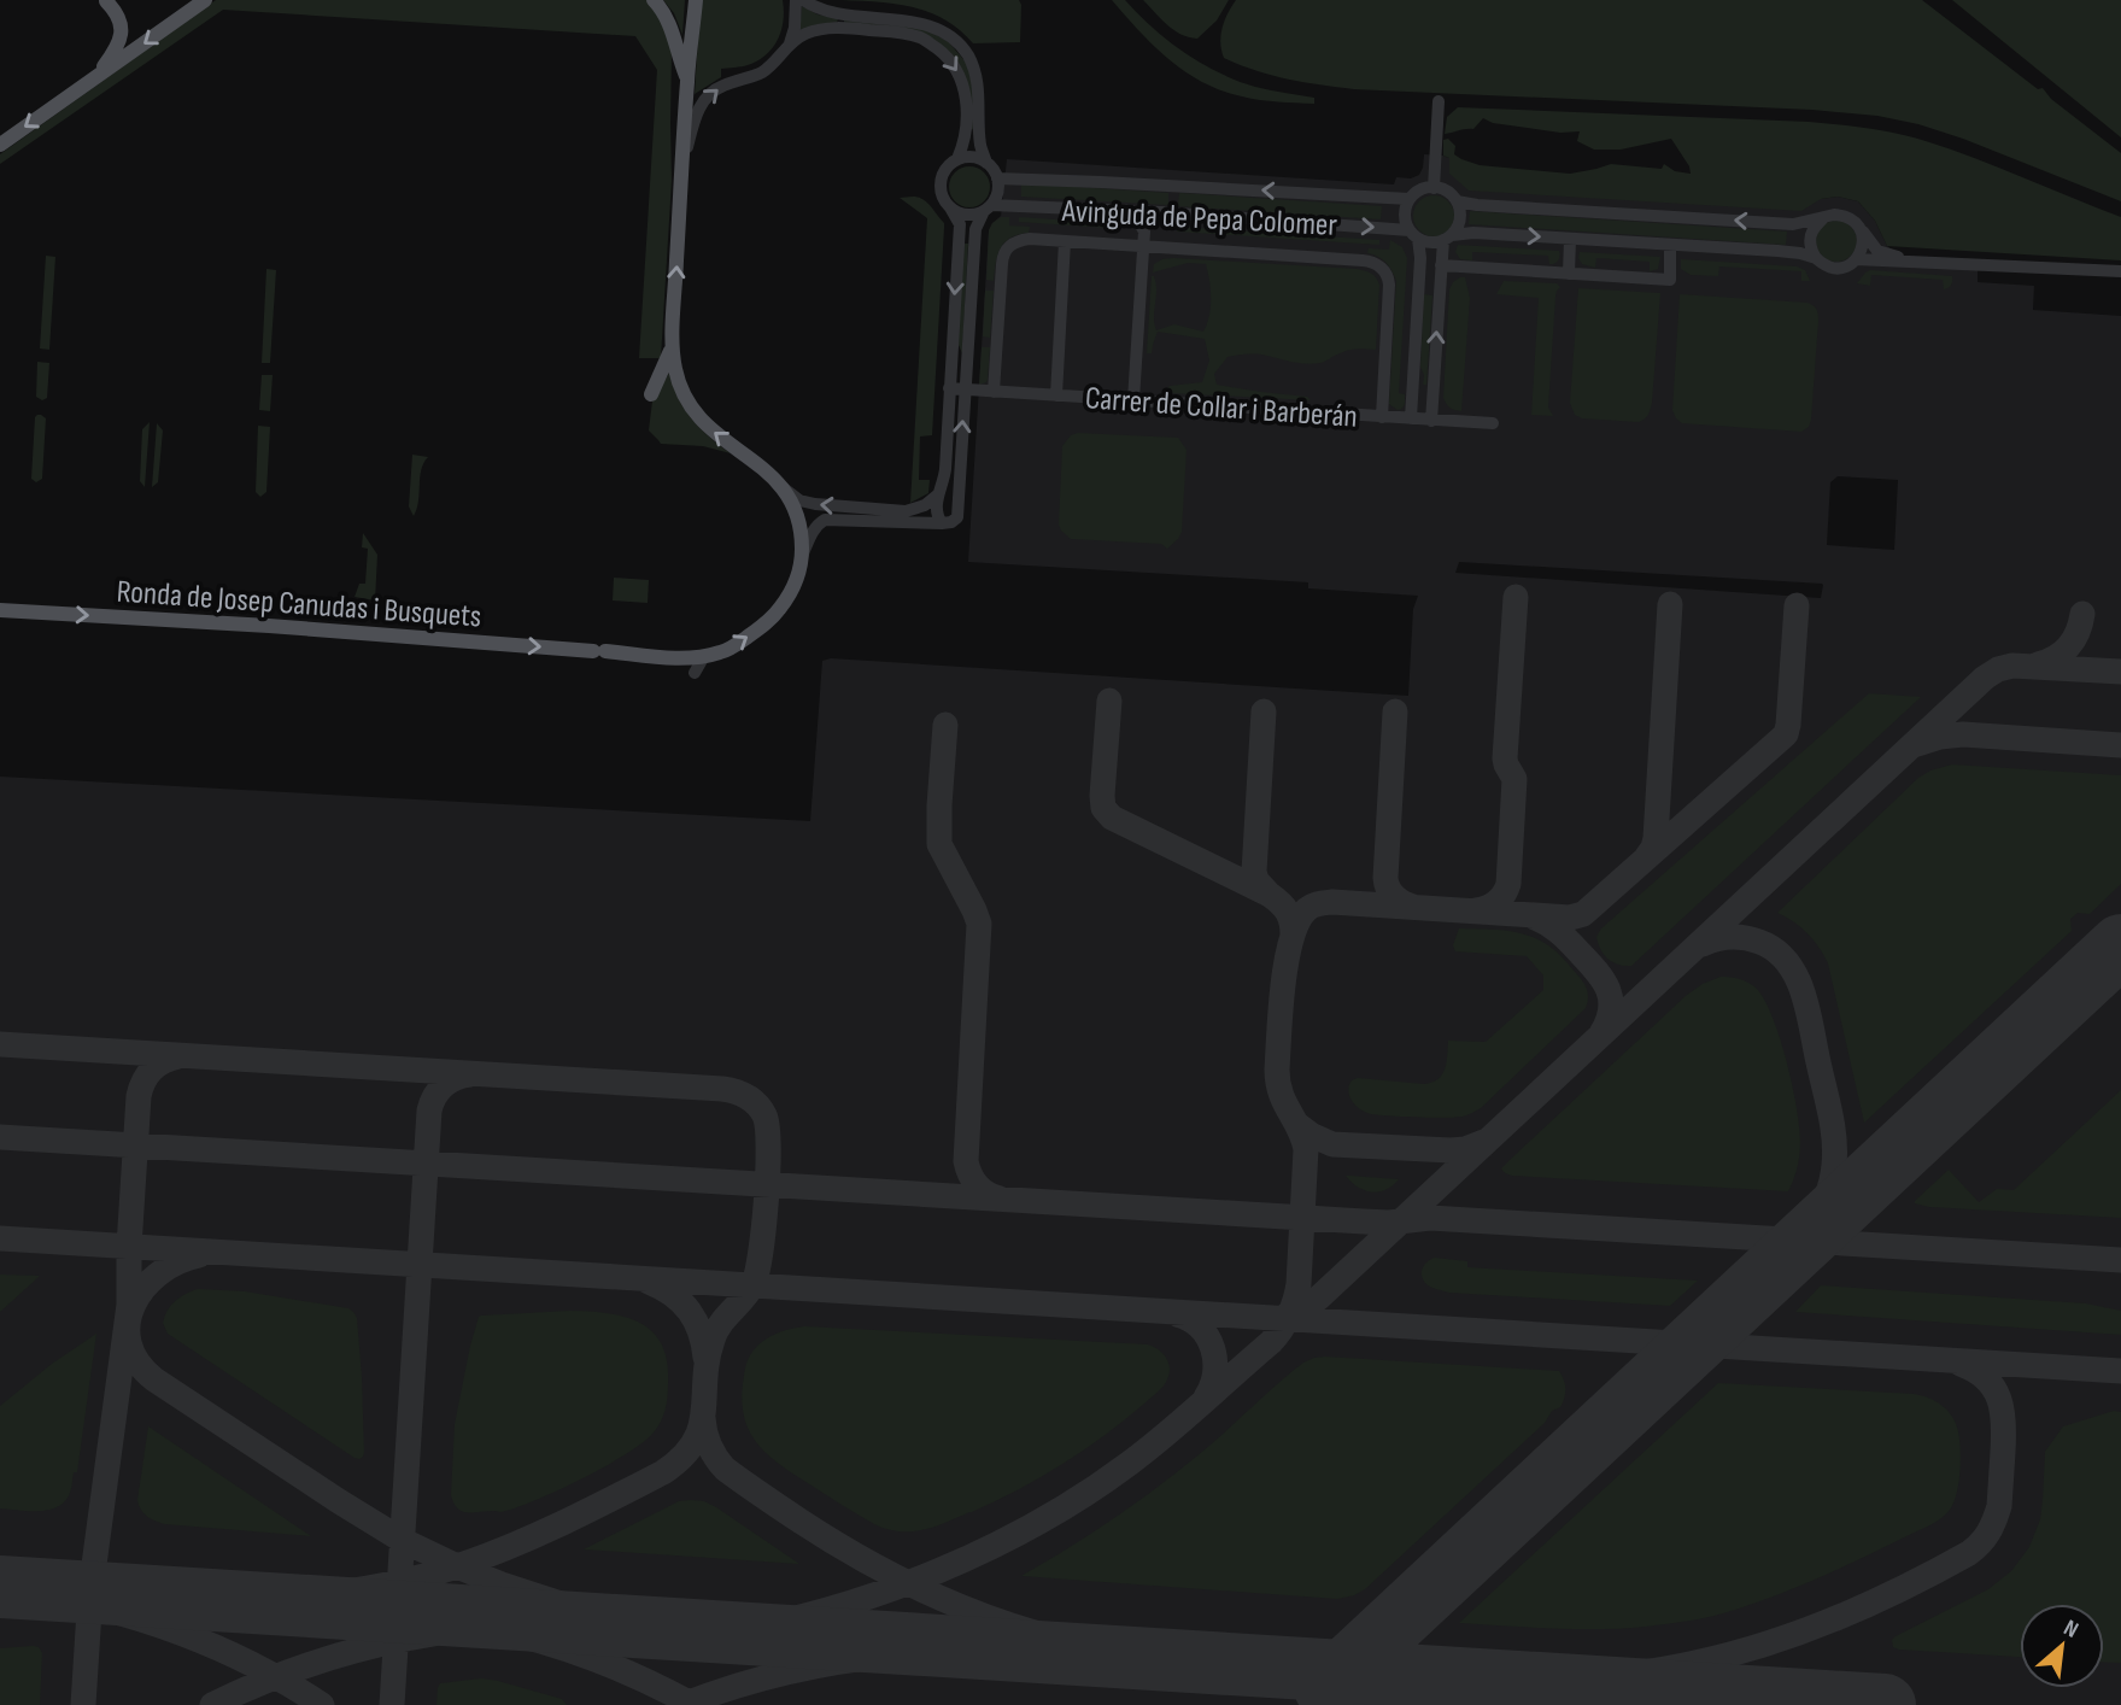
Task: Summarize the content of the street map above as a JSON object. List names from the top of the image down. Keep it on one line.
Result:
{"streets":{"main road":["Ronda de Josep Canudas i Busquets"],"street":["Avinguda de Pepa Colomer","Carrer de Collar i Barberán"]},"crossings":[["Avinguda de Pepa Colomer","Carrer de Collar i Barberán"]],"north":"top right"}
